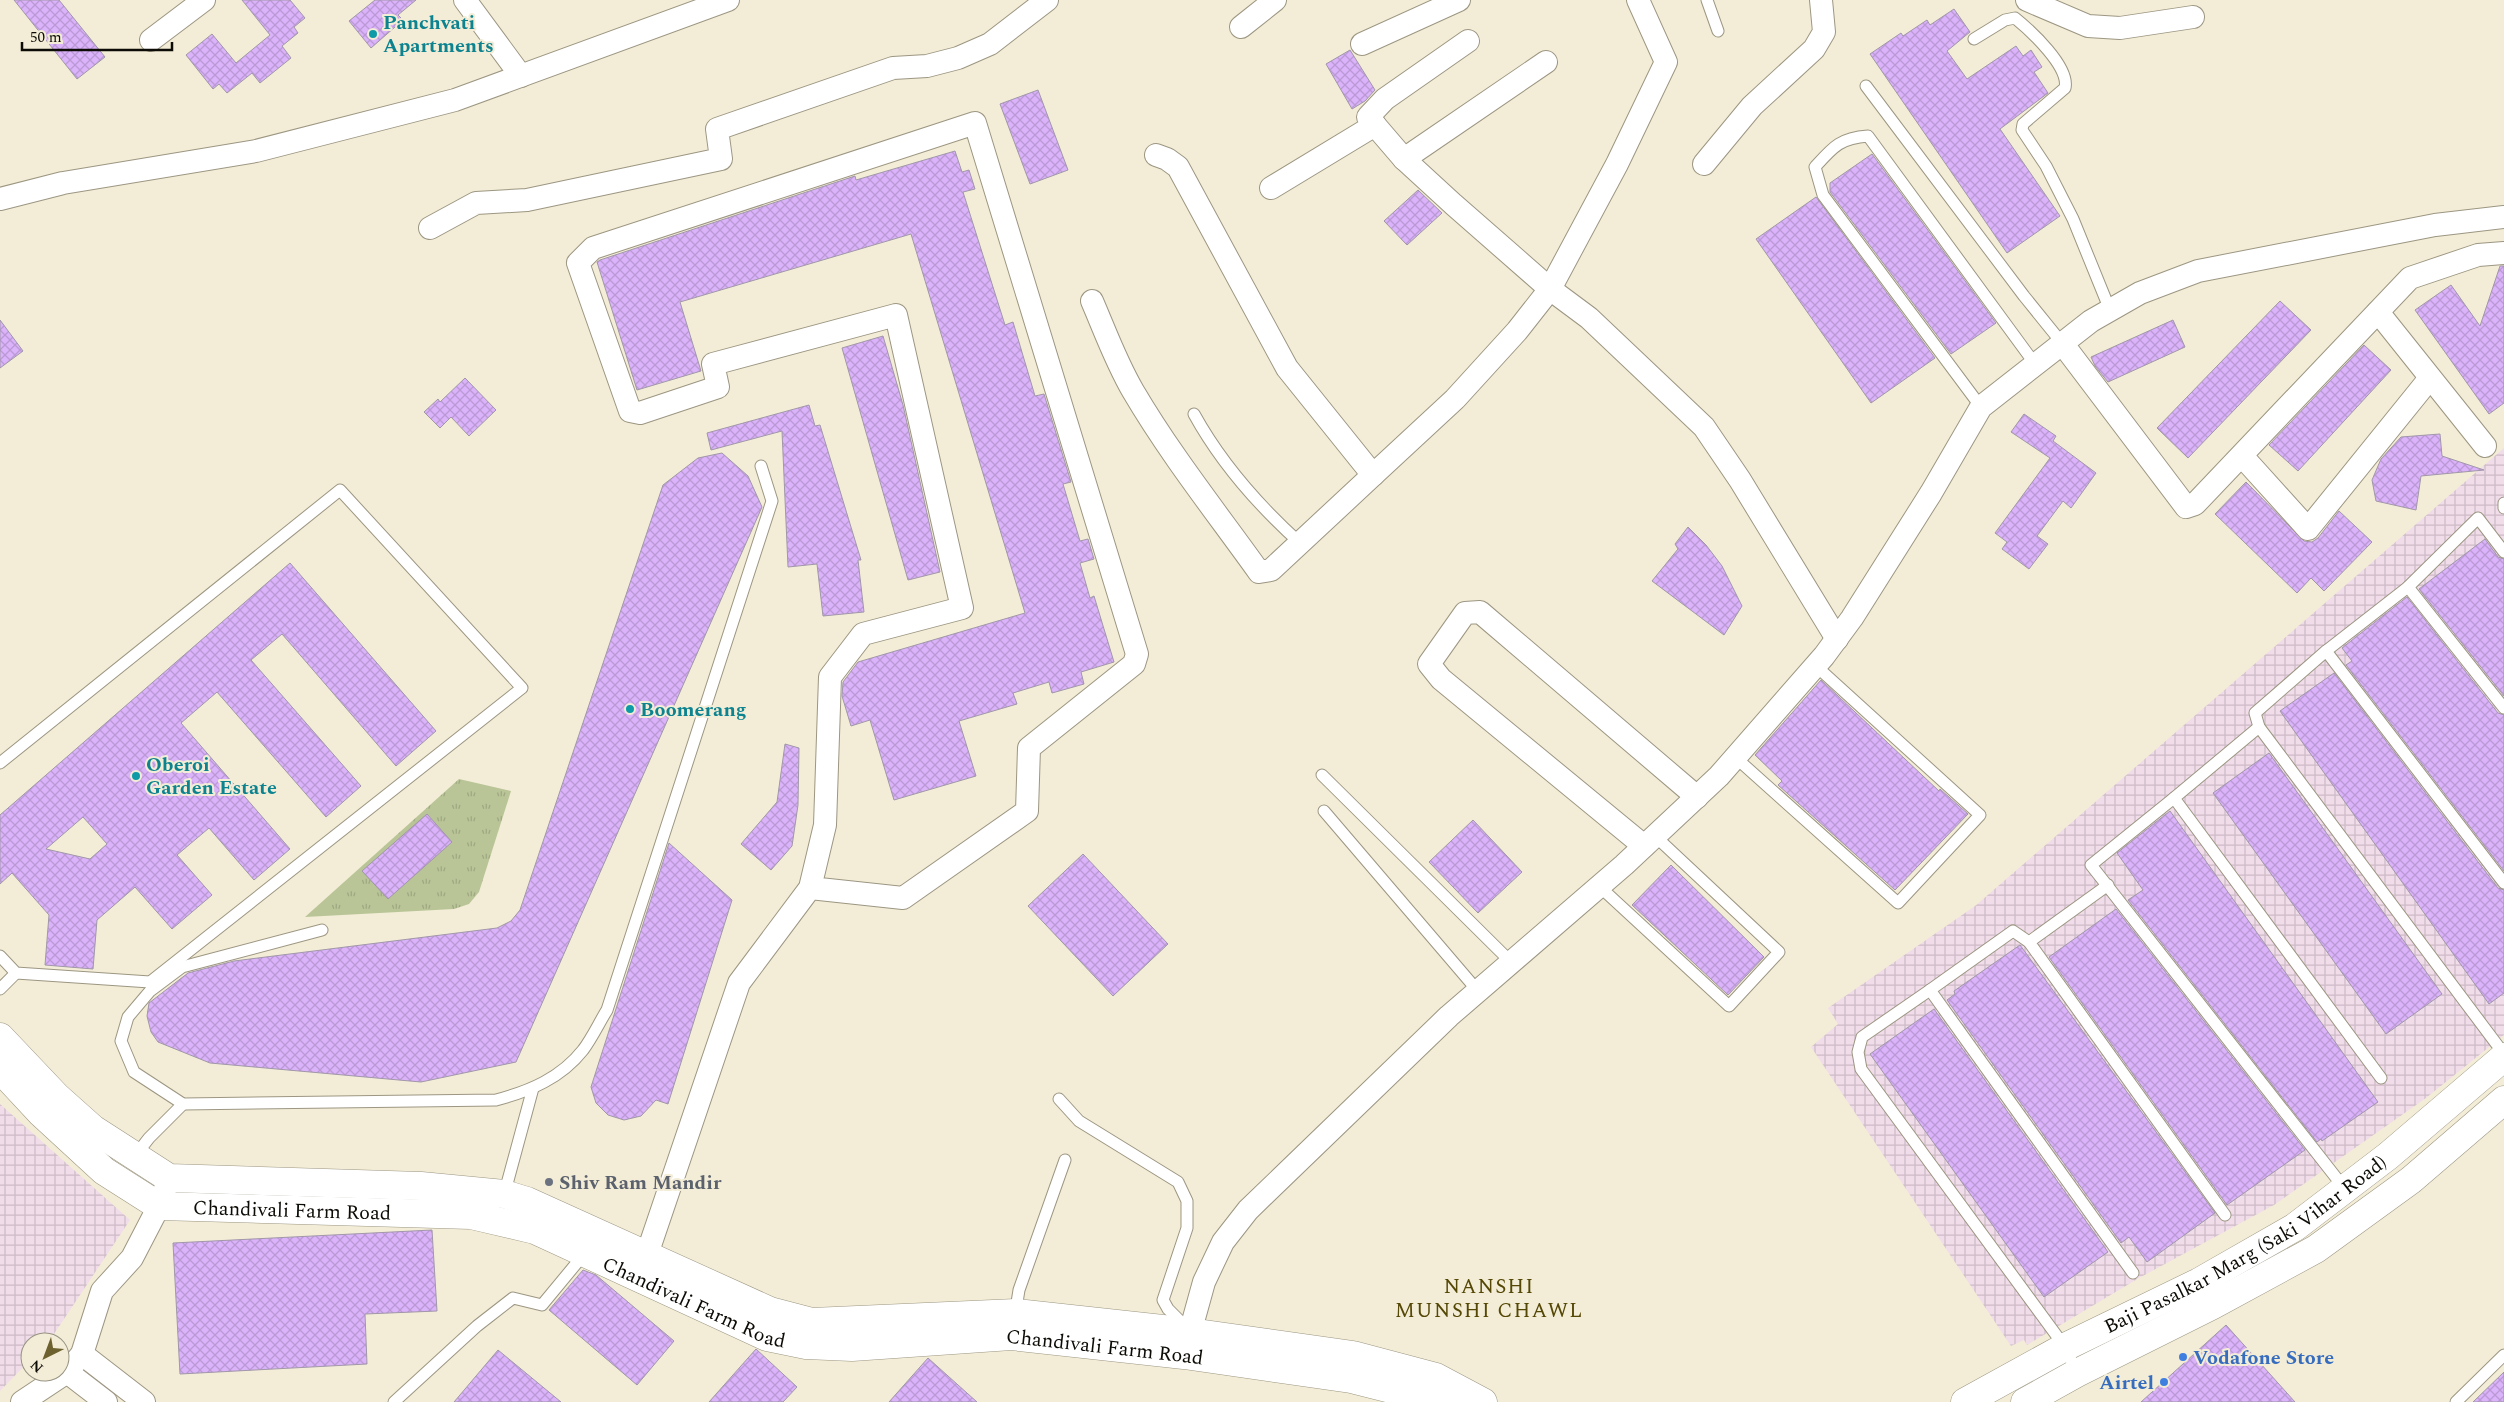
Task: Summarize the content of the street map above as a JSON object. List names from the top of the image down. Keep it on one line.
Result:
{"streets":{"street":["Chandivali Farm Road","Baji Pasalkar Marg (Saki Vihar Road)"]},"districts":["NANSHI MUNSHI CHAWL"],"places":["Panchvati Apartments","Boomerang","Oberoi Garden Estate","Shiv Ram Mandir","Vodafone Store","Airtel"],"scale_bar":"50 m","north":"bottom left"}
